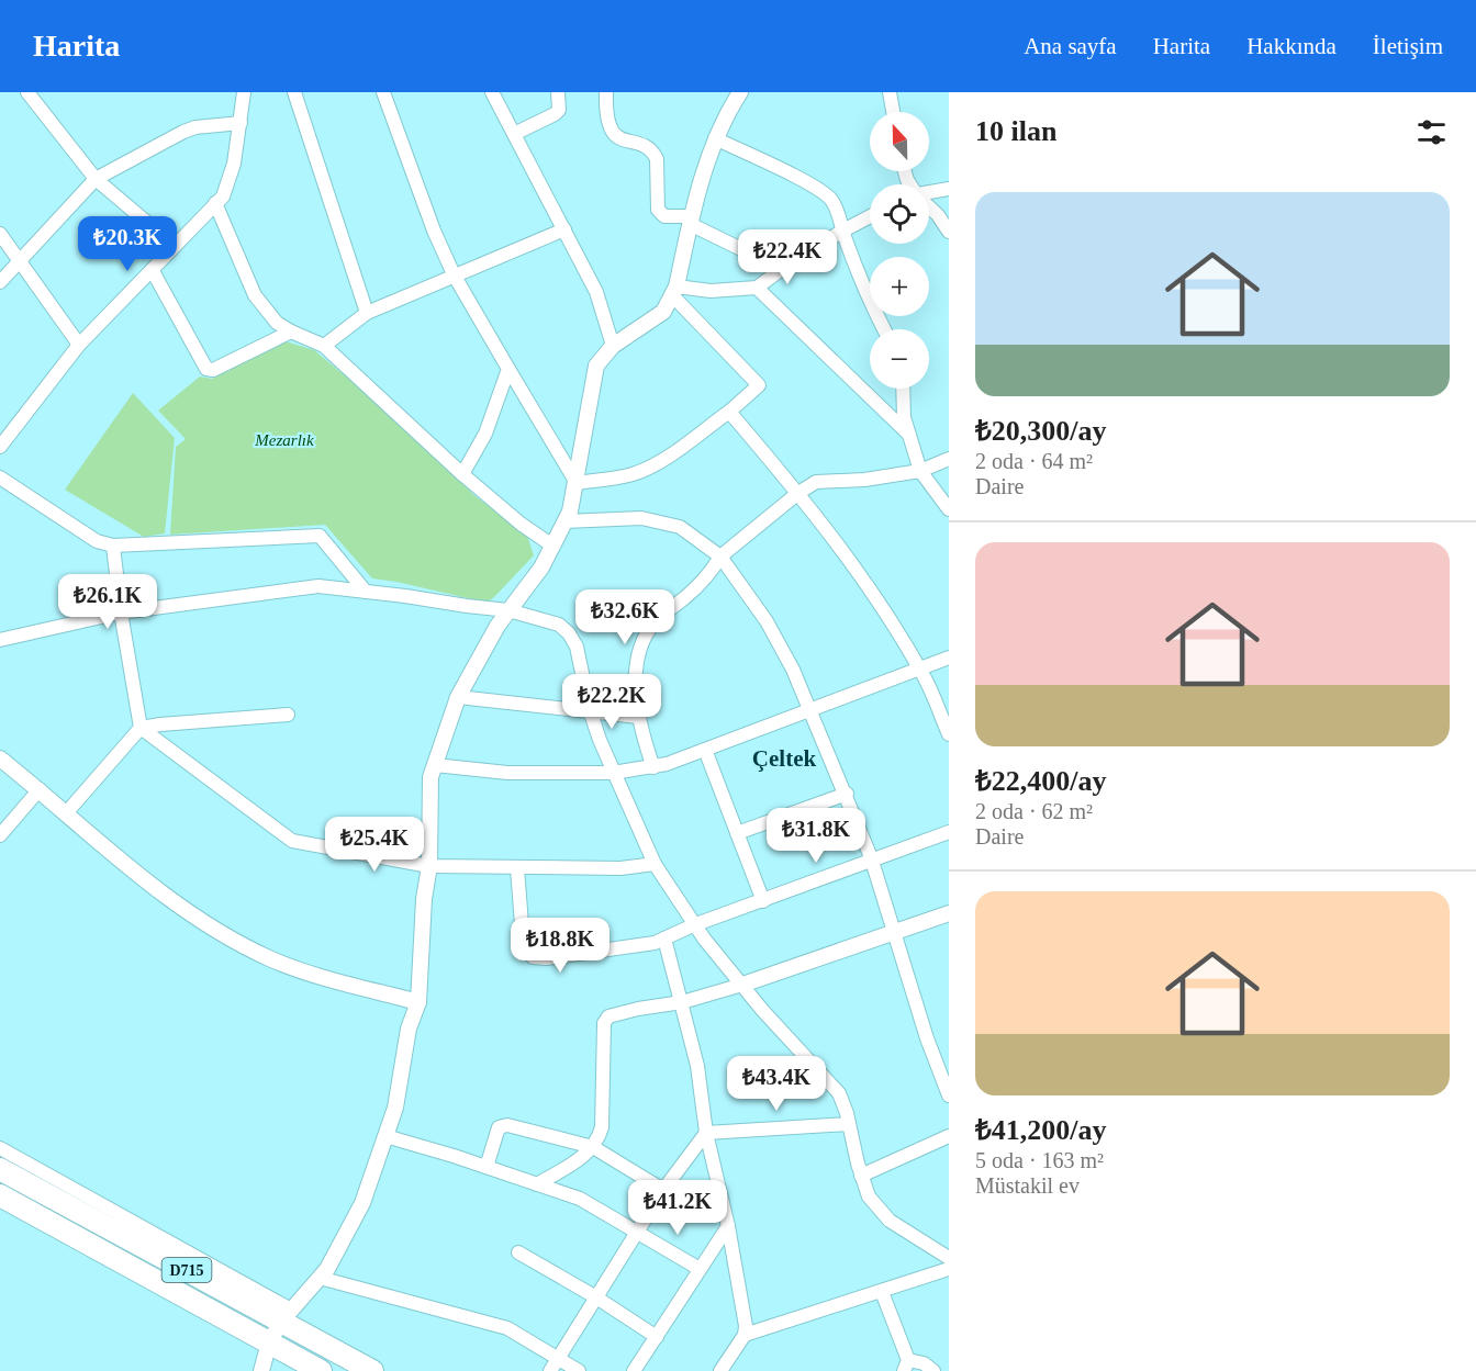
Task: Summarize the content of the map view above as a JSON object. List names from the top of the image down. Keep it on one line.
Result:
{"streets":{"highway":["D715"]},"districts":["Çeltek"],"parks":["Mezarlık"],"north":"top","page":{"header":"Harita","nav":["Ana sayfa","Harita","Hakkında","İletişim"],"heading":"10 ilan","map_buttons":["+","−"],"list":[{"name":"₺20,300/ay","note":"2 oda · 64 m² · Daire"},{"name":"₺22,400/ay","note":"2 oda · 62 m² · Daire"},{"name":"₺41,200/ay","note":"5 oda · 163 m² · Müstakil ev"}],"price":["₺20.3K","₺22.4K","₺26.1K","₺32.6K","₺22.2K","₺31.8K","₺25.4K","₺18.8K","₺43.4K","₺41.2K"]}}
